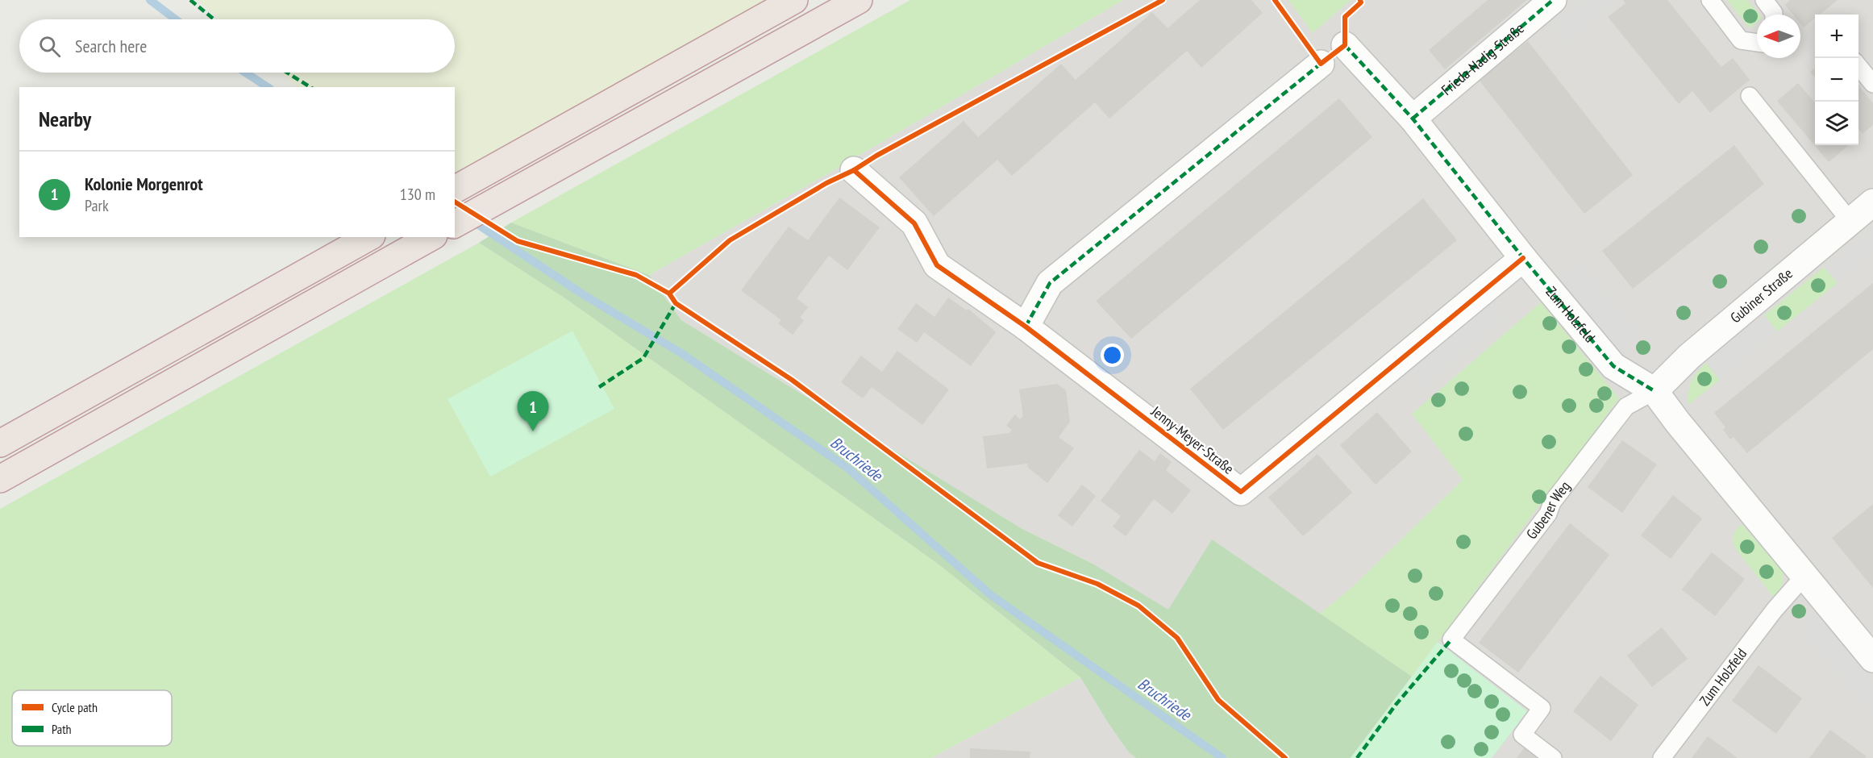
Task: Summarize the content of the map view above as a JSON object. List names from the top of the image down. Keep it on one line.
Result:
{"streets":{"street":["Frieda-Nadig-Straße","Gubiner Straße","Zum Holzfeld","Jenny-Meyer-Straße"],"lane":["Gubener Weg"]},"crossings":[["Frieda-Nadig-Straße","Zum Holzfeld"],["Gubiner Straße","Zum Holzfeld"],["Gubiner Straße","Gubener Weg"],["Zum Holzfeld","Jenny-Meyer-Straße"],["Zum Holzfeld","Gubener Weg"]],"water":["Bruchriede"],"legend":["Cycle path","Path"],"north":"left","page":{"map_buttons":["+","−"],"search":"Search here","heading":"Nearby","list":[{"mark":"1","name":"Kolonie Morgenrot","note":"Park","value":"130 m"}],"pins":"1"}}
